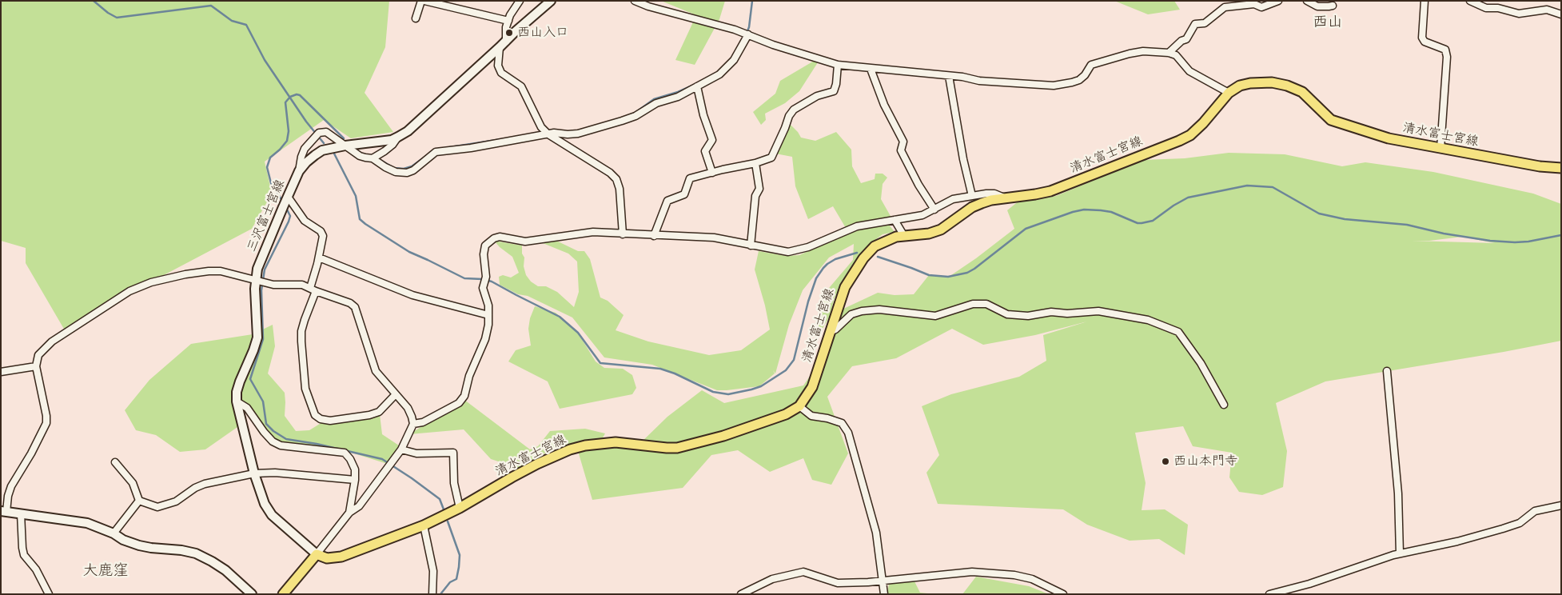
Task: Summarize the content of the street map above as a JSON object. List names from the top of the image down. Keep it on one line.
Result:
{"streets":{"main road":["清水富士宮線","三沢富士宮線"]},"crossings":[["清水富士宮線","三沢富士宮線"]],"districts":["西山","大鹿窪"],"places":["西山入口","西山本門寺"]}
